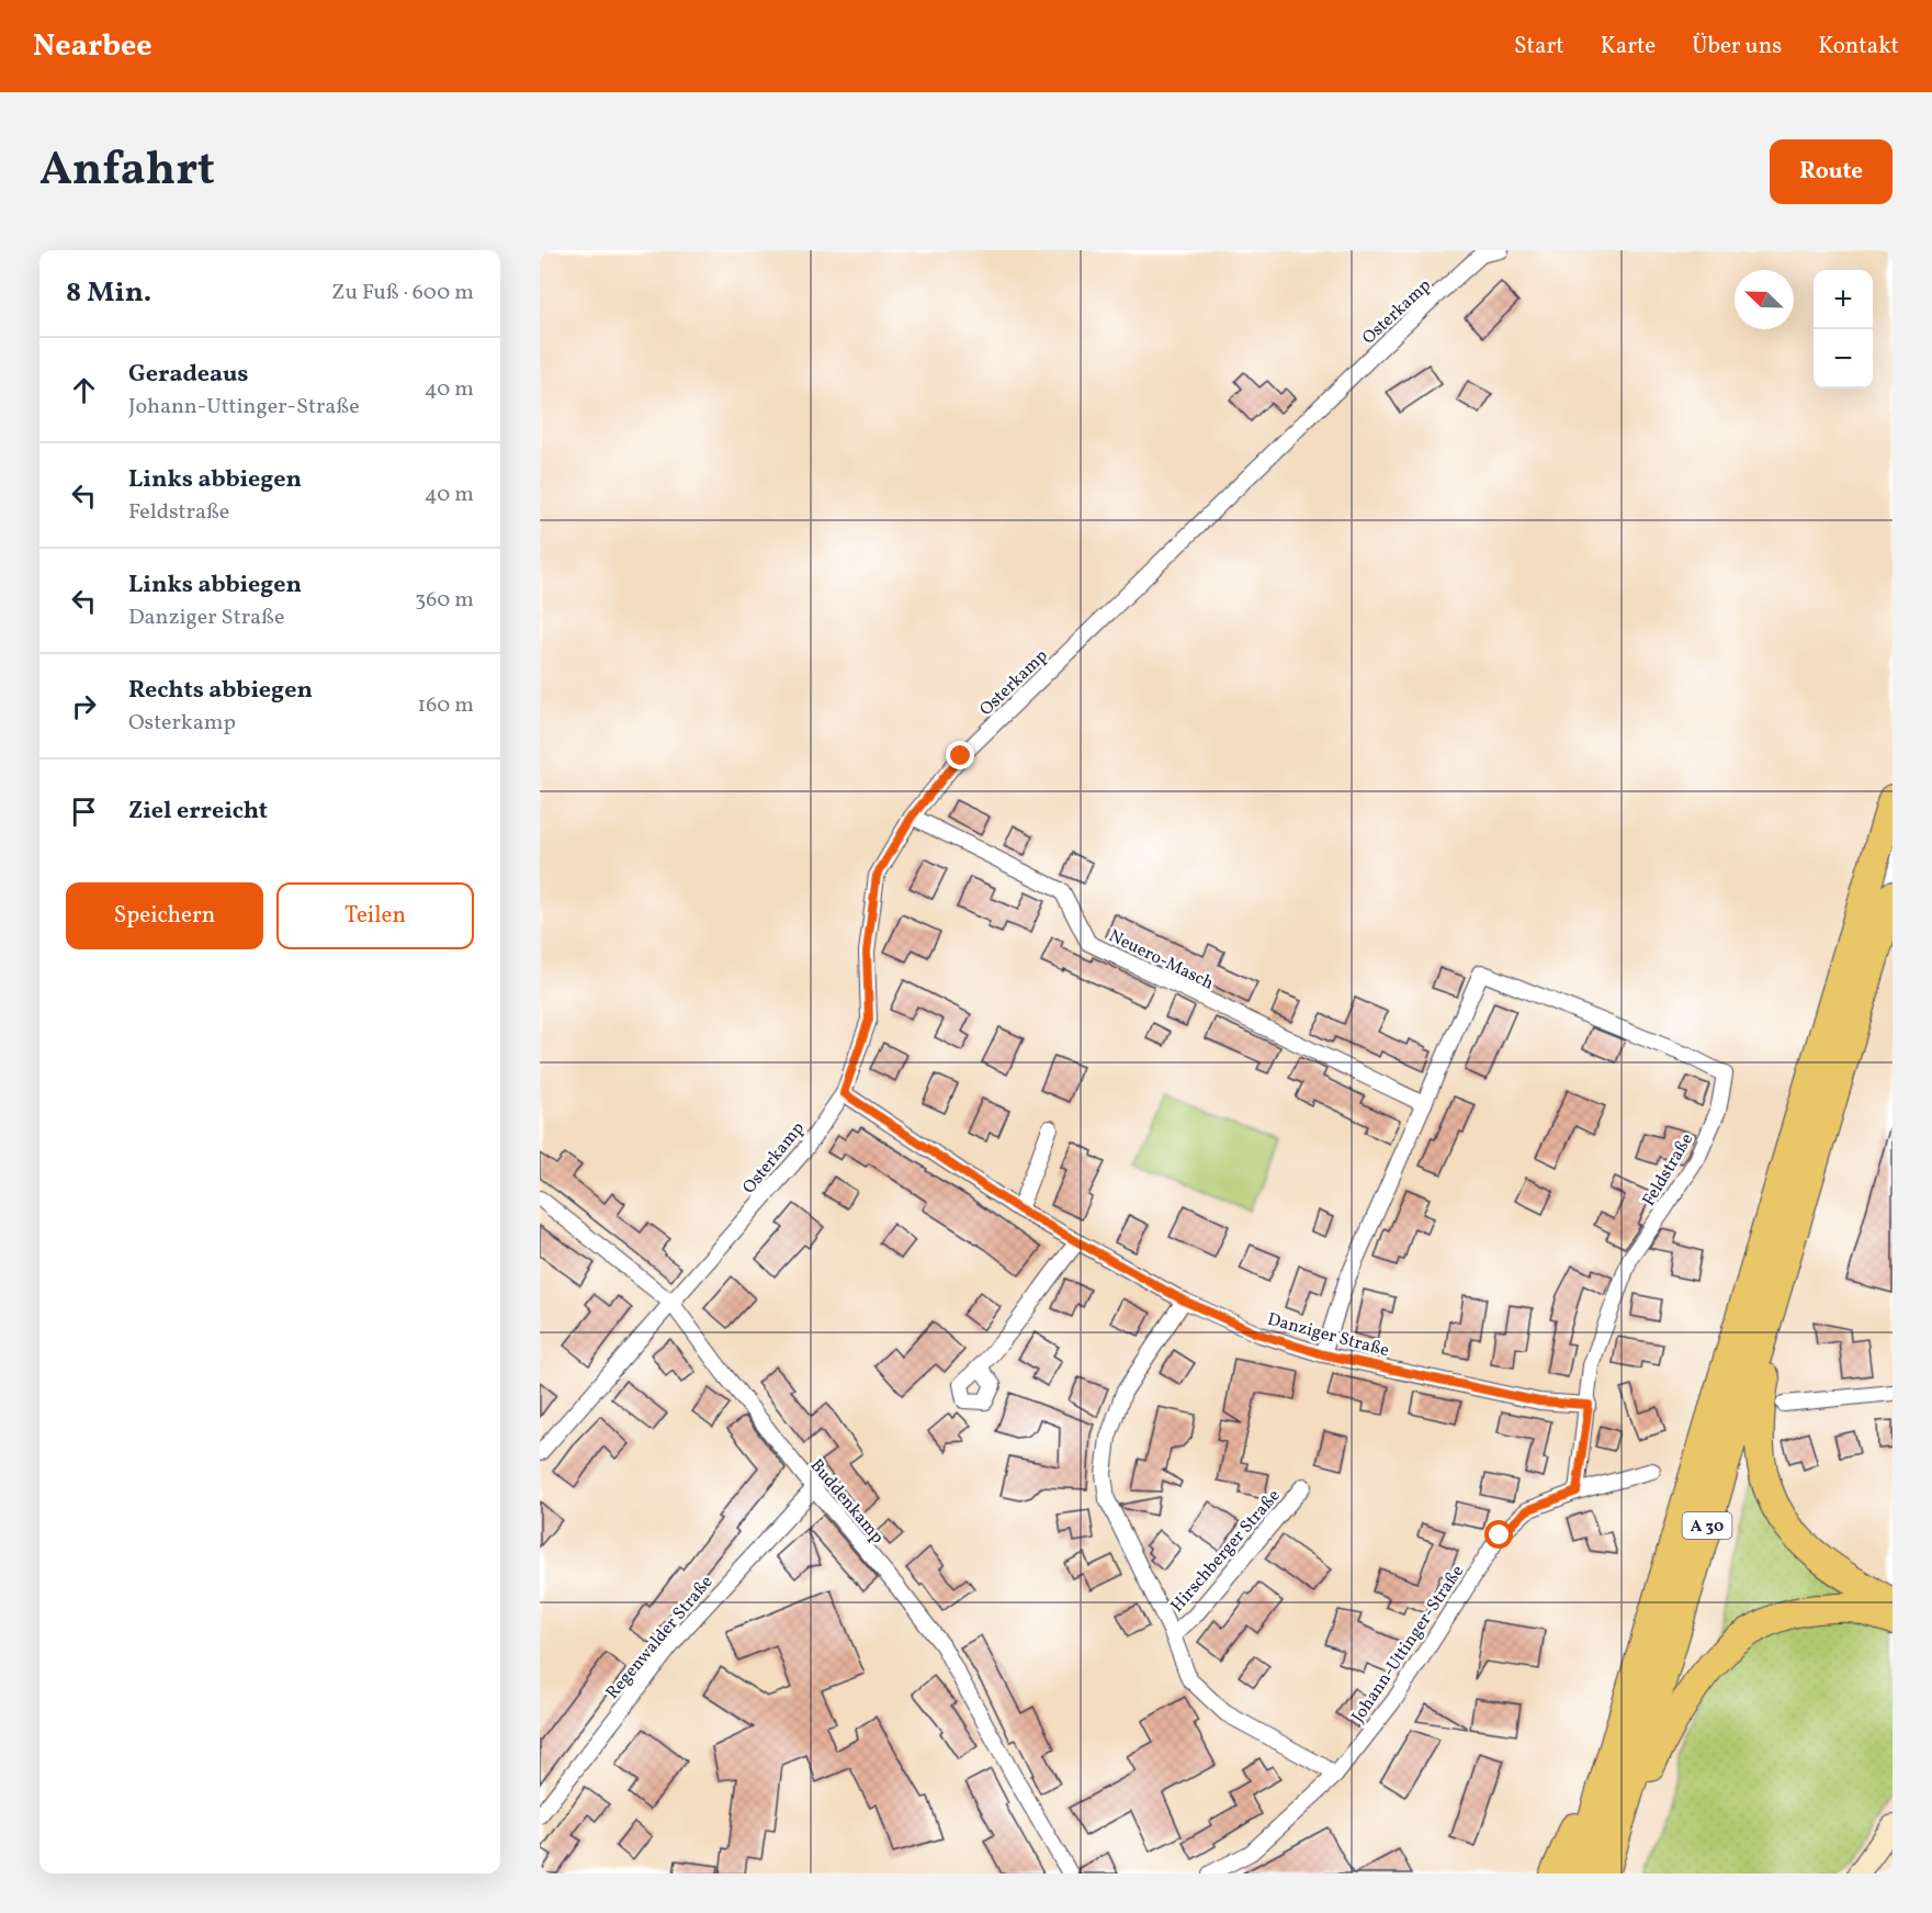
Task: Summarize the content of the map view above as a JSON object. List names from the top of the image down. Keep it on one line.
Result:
{"streets":{"highway":["A 30"],"street":["Osterkamp","Neuero-Masch","Feldstraße","Danziger Straße","Buddenkamp","Hirschberger Straße","Regenwalder Straße","Johann-Uttinger-Straße"]},"crossings":[["Osterkamp","Neuero-Masch"],["Osterkamp","Danziger Straße"],["Osterkamp","Buddenkamp"],["Neuero-Masch","Feldstraße"],["Feldstraße","Danziger Straße"],["Feldstraße","Johann-Uttinger-Straße"],["Danziger Straße","Hirschberger Straße"],["Buddenkamp","Regenwalder Straße"],["Hirschberger Straße","Johann-Uttinger-Straße"]],"north":"top left","page":{"header":"Nearbee","nav":["Start","Karte","Über uns","Kontakt"],"title":"Anfahrt","buttons":["Route",["Speichern","Teilen"]],"heading":["8 Min.","Zu Fuß · 600 m"],"map_buttons":["+","−"],"list":[["Geradeaus","Johann-Uttinger-Straße","40 m"],["Links abbiegen","Feldstraße","40 m"],["Links abbiegen","Danziger Straße","360 m"],["Rechts abbiegen","Osterkamp","160 m"],"Ziel erreicht"]}}
